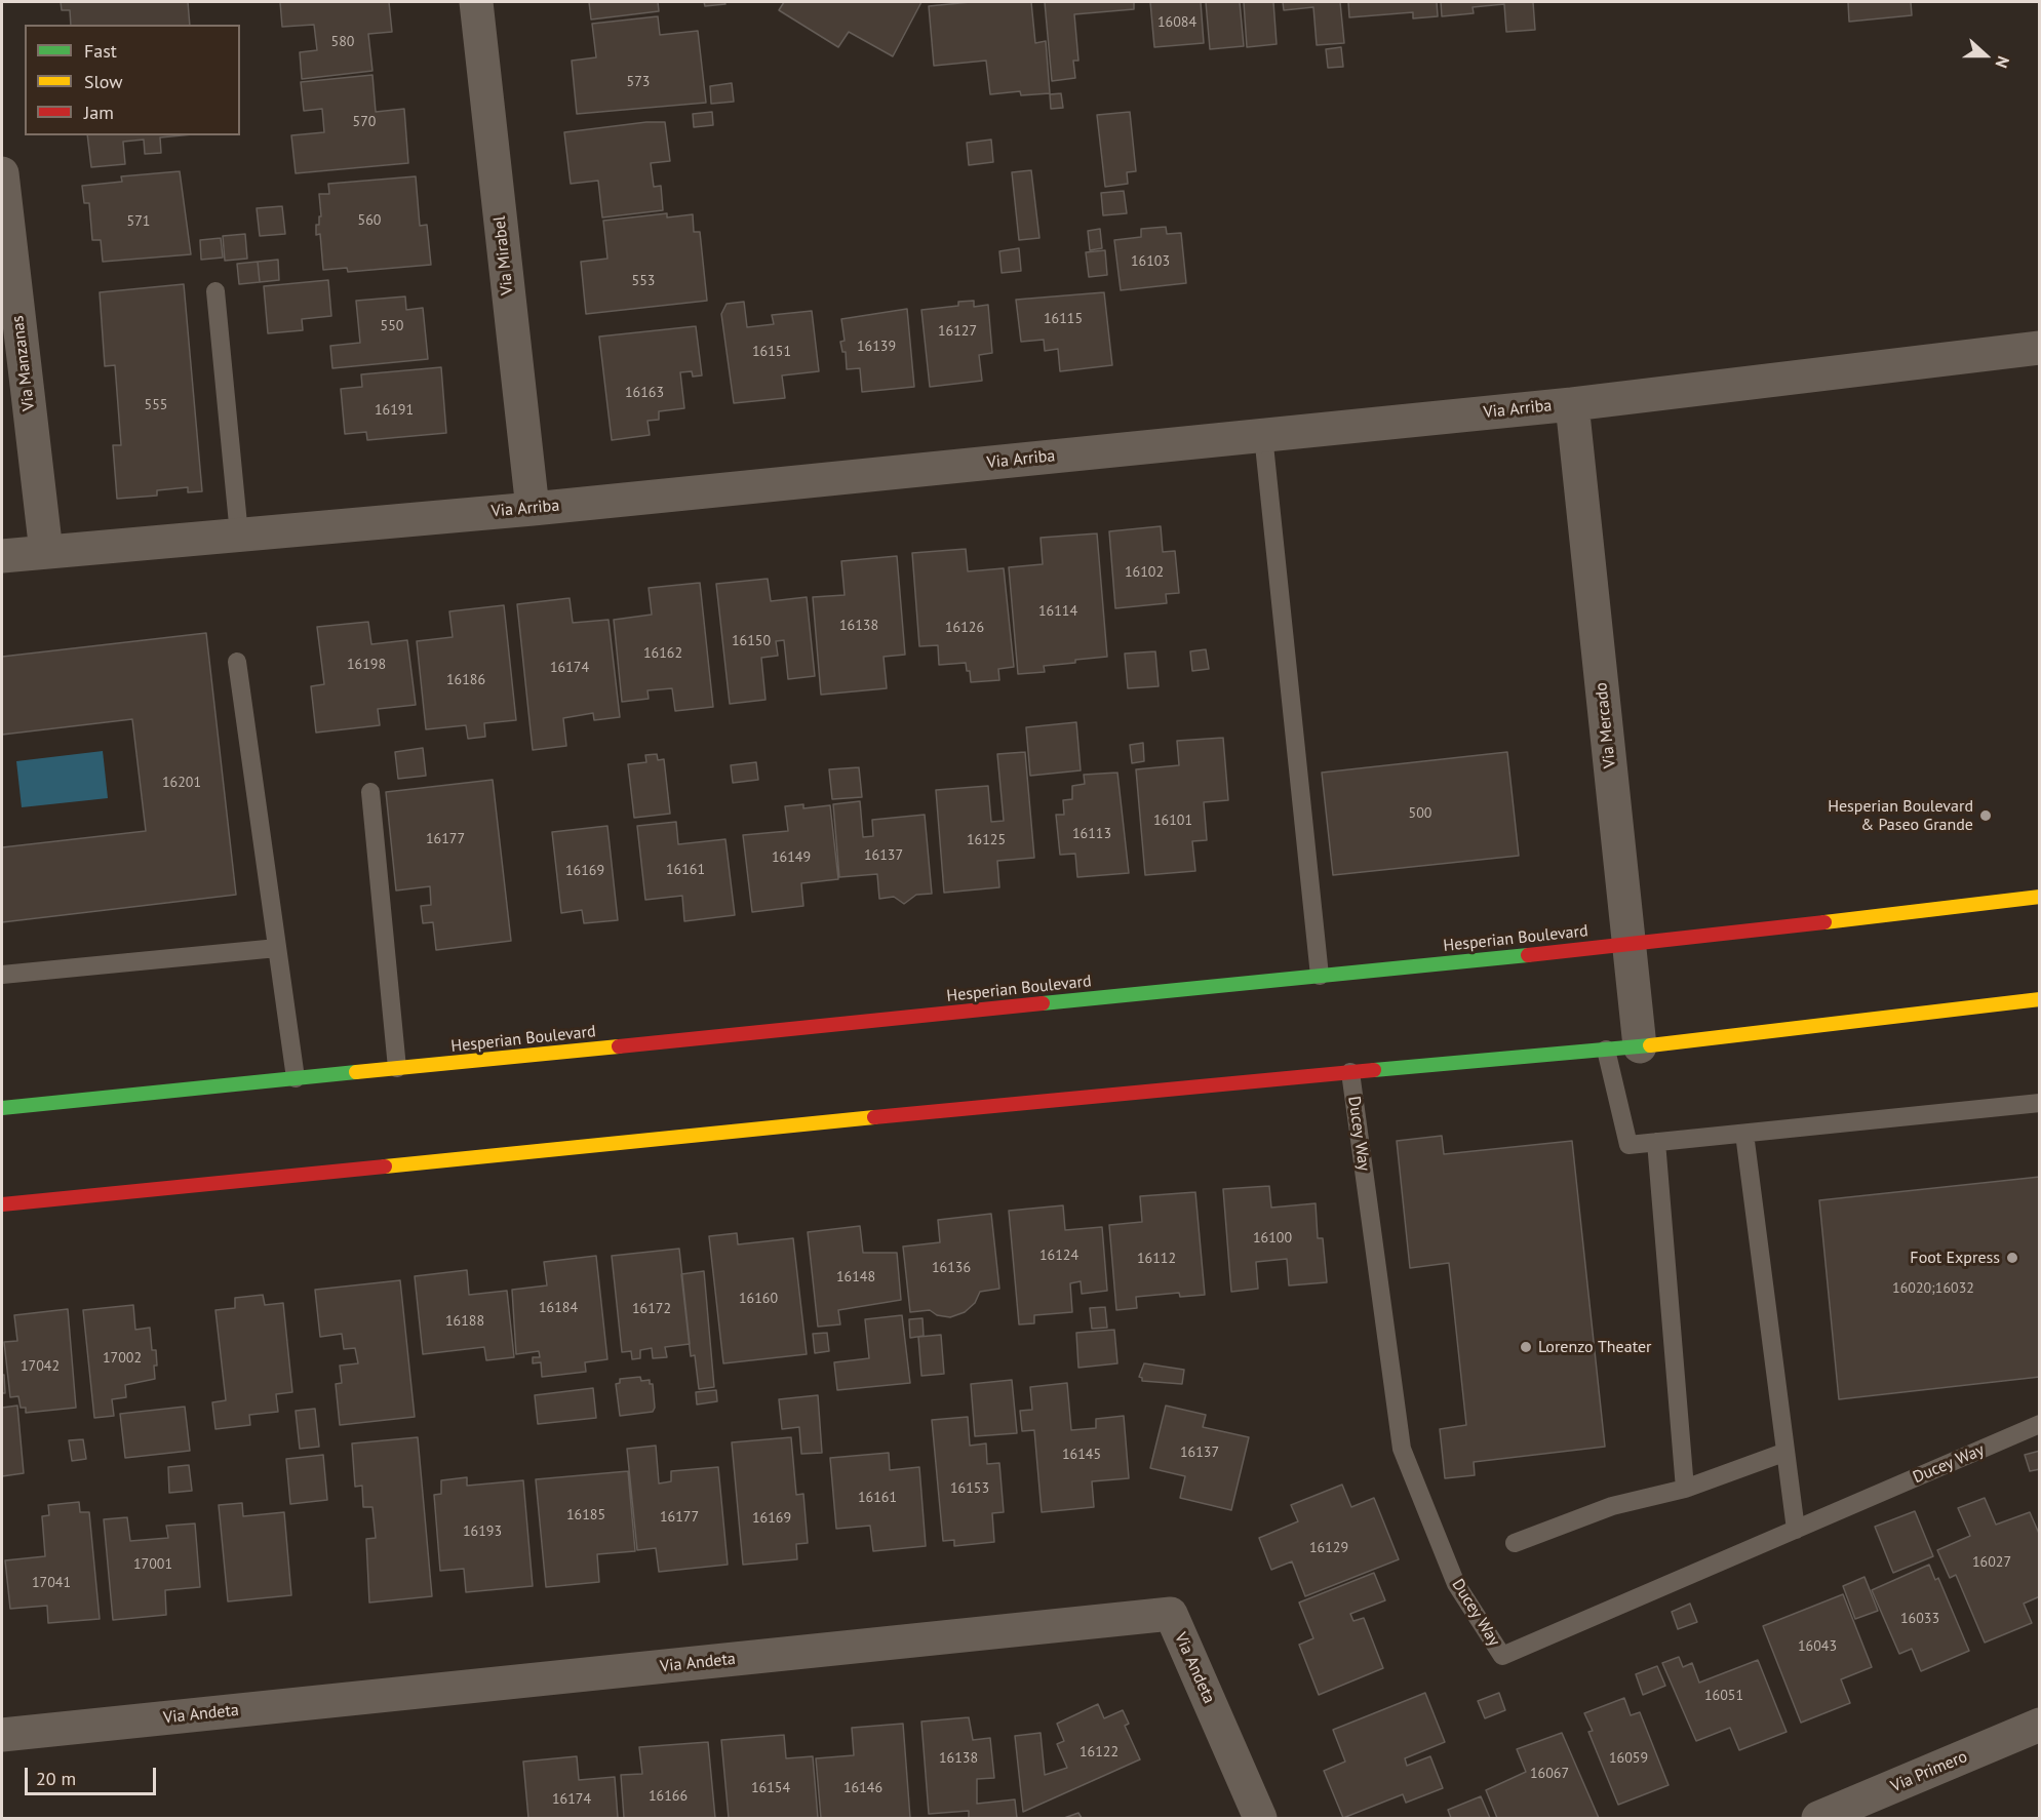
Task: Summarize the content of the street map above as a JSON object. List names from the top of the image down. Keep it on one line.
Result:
{"streets":{"main road":["Hesperian Boulevard"],"street":["Via Mirabel","Via Manzanas","Via Arriba","Via Mercado","Via Andeta","Via Primero"],"lane":["Ducey Way"]},"crossings":[["Via Mirabel","Via Arriba"],["Via Manzanas","Via Arriba"],["Via Arriba","Via Mercado"],["Via Mercado","Hesperian Boulevard"]],"places":["Hesperian Boulevard & Paseo Grande","Foot Express","Lorenzo Theater"],"house_numbers":["16084","580","573","570","560","571","16103","553","16115","550","16127","16139","16151","16163","555","16191","16102","16114","16138","16126","16150","16162","16198","16174","16186","16201","500","16101","16113","16177","16125","16137","16149","16161","16169","16100","16124","16112","16136","16148","16020;16032","16160","16184","16172","16188","17002","17042","16137","16145","16153","16161","16185","16177","16169","16193","16129","16027","17001","17041","16033","16043","16051","16122","16138","16059","16067","16154","16146","16166","16174"],"legend":["Fast","Slow","Jam"],"scale_bar":"20 m","north":"right"}
